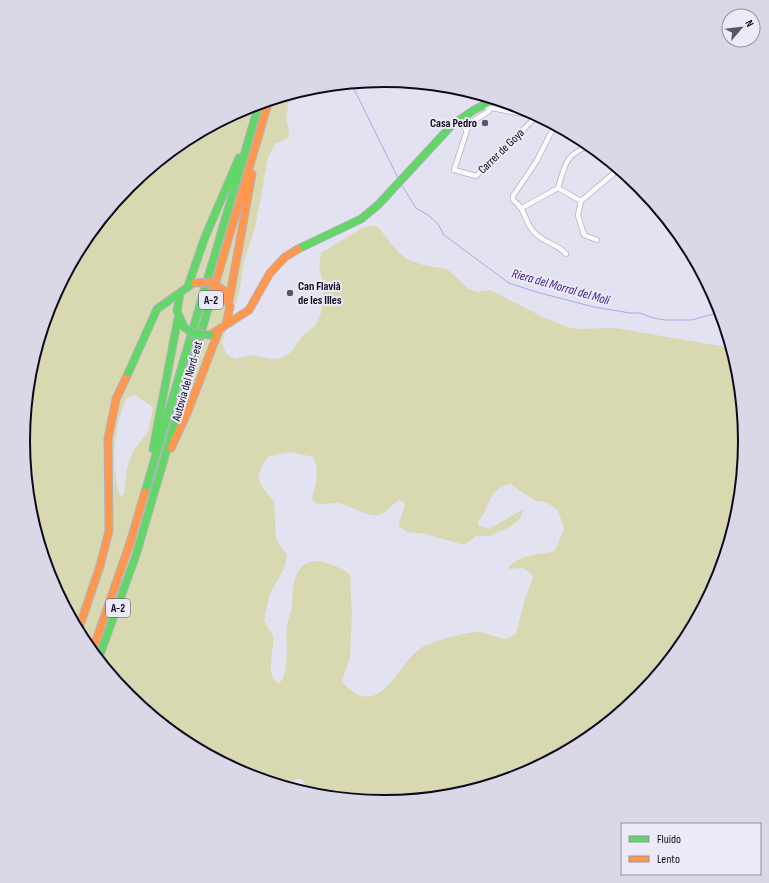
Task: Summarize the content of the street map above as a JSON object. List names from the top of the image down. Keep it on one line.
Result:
{"streets":{"main road":["A-2","Autovia del Nord-est"],"street":["Carrer de Goya"]},"water":["Riera del Morral del Molí"],"places":["Casa Pedro","Can Flavià de les Illes"],"legend":["Fluido","Lento"],"north":"top right"}
